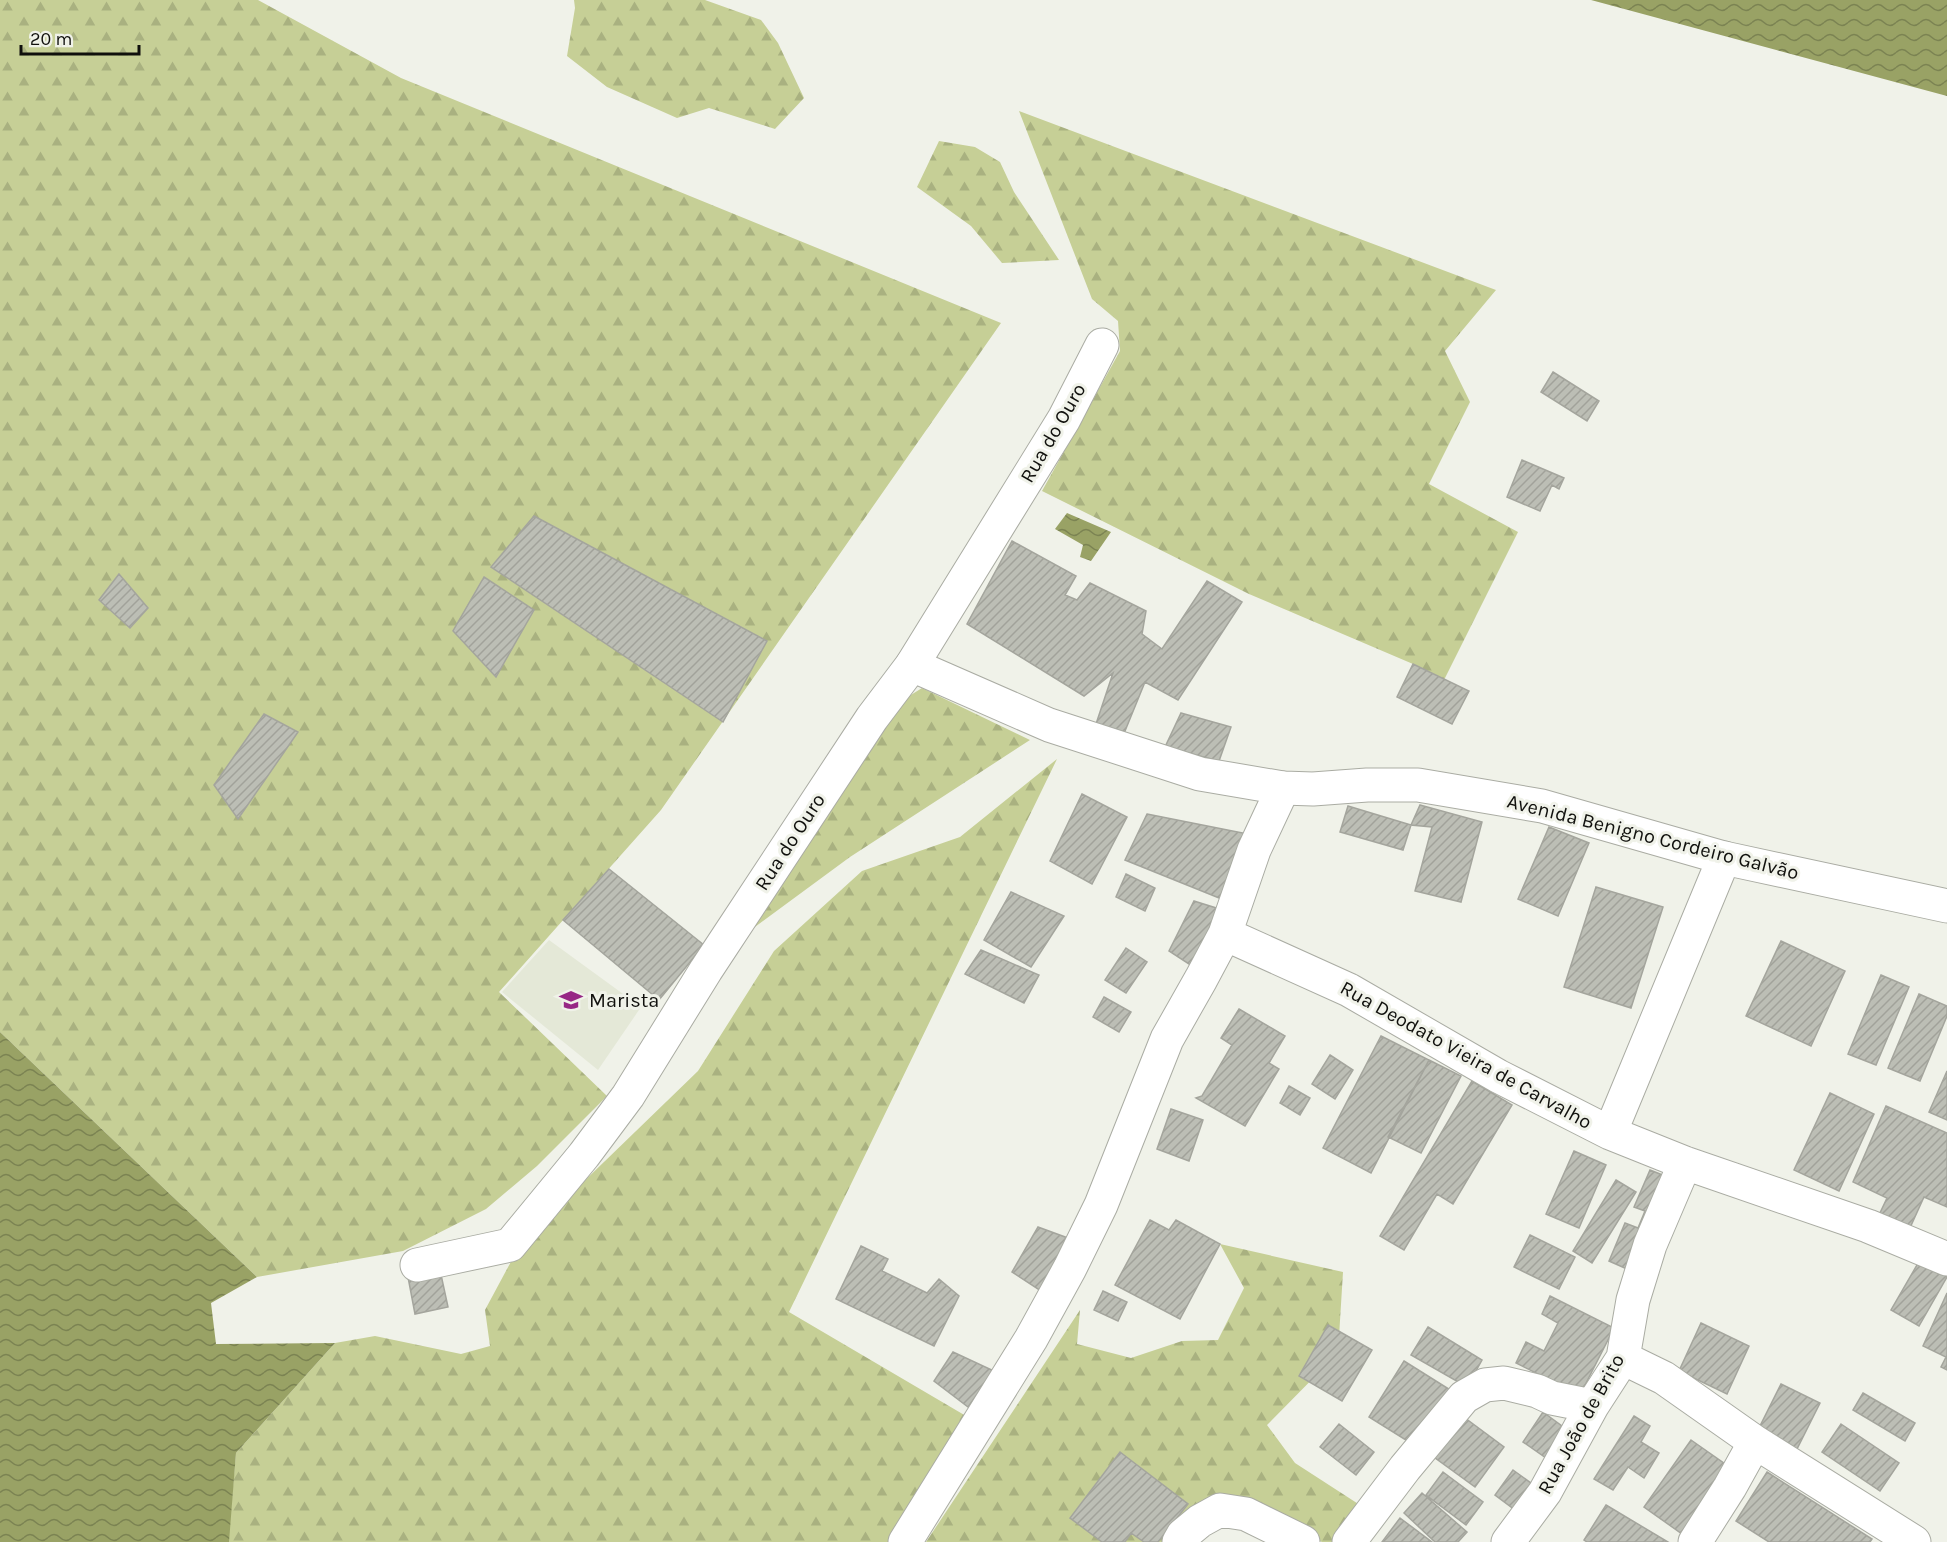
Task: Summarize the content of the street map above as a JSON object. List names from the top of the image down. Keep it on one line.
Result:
{"streets":{"street":["Rua do Ouro","Avenida Benigno Cordeiro Galvão","Rua Deodato Vieira de Carvalho","Rua João de Brito"]},"crossings":[["Rua do Ouro","Avenida Benigno Cordeiro Galvão"],["Rua Deodato Vieira de Carvalho","Rua João de Brito"]],"places":{"school or university":["Marista"]},"scale_bar":"20 m"}
